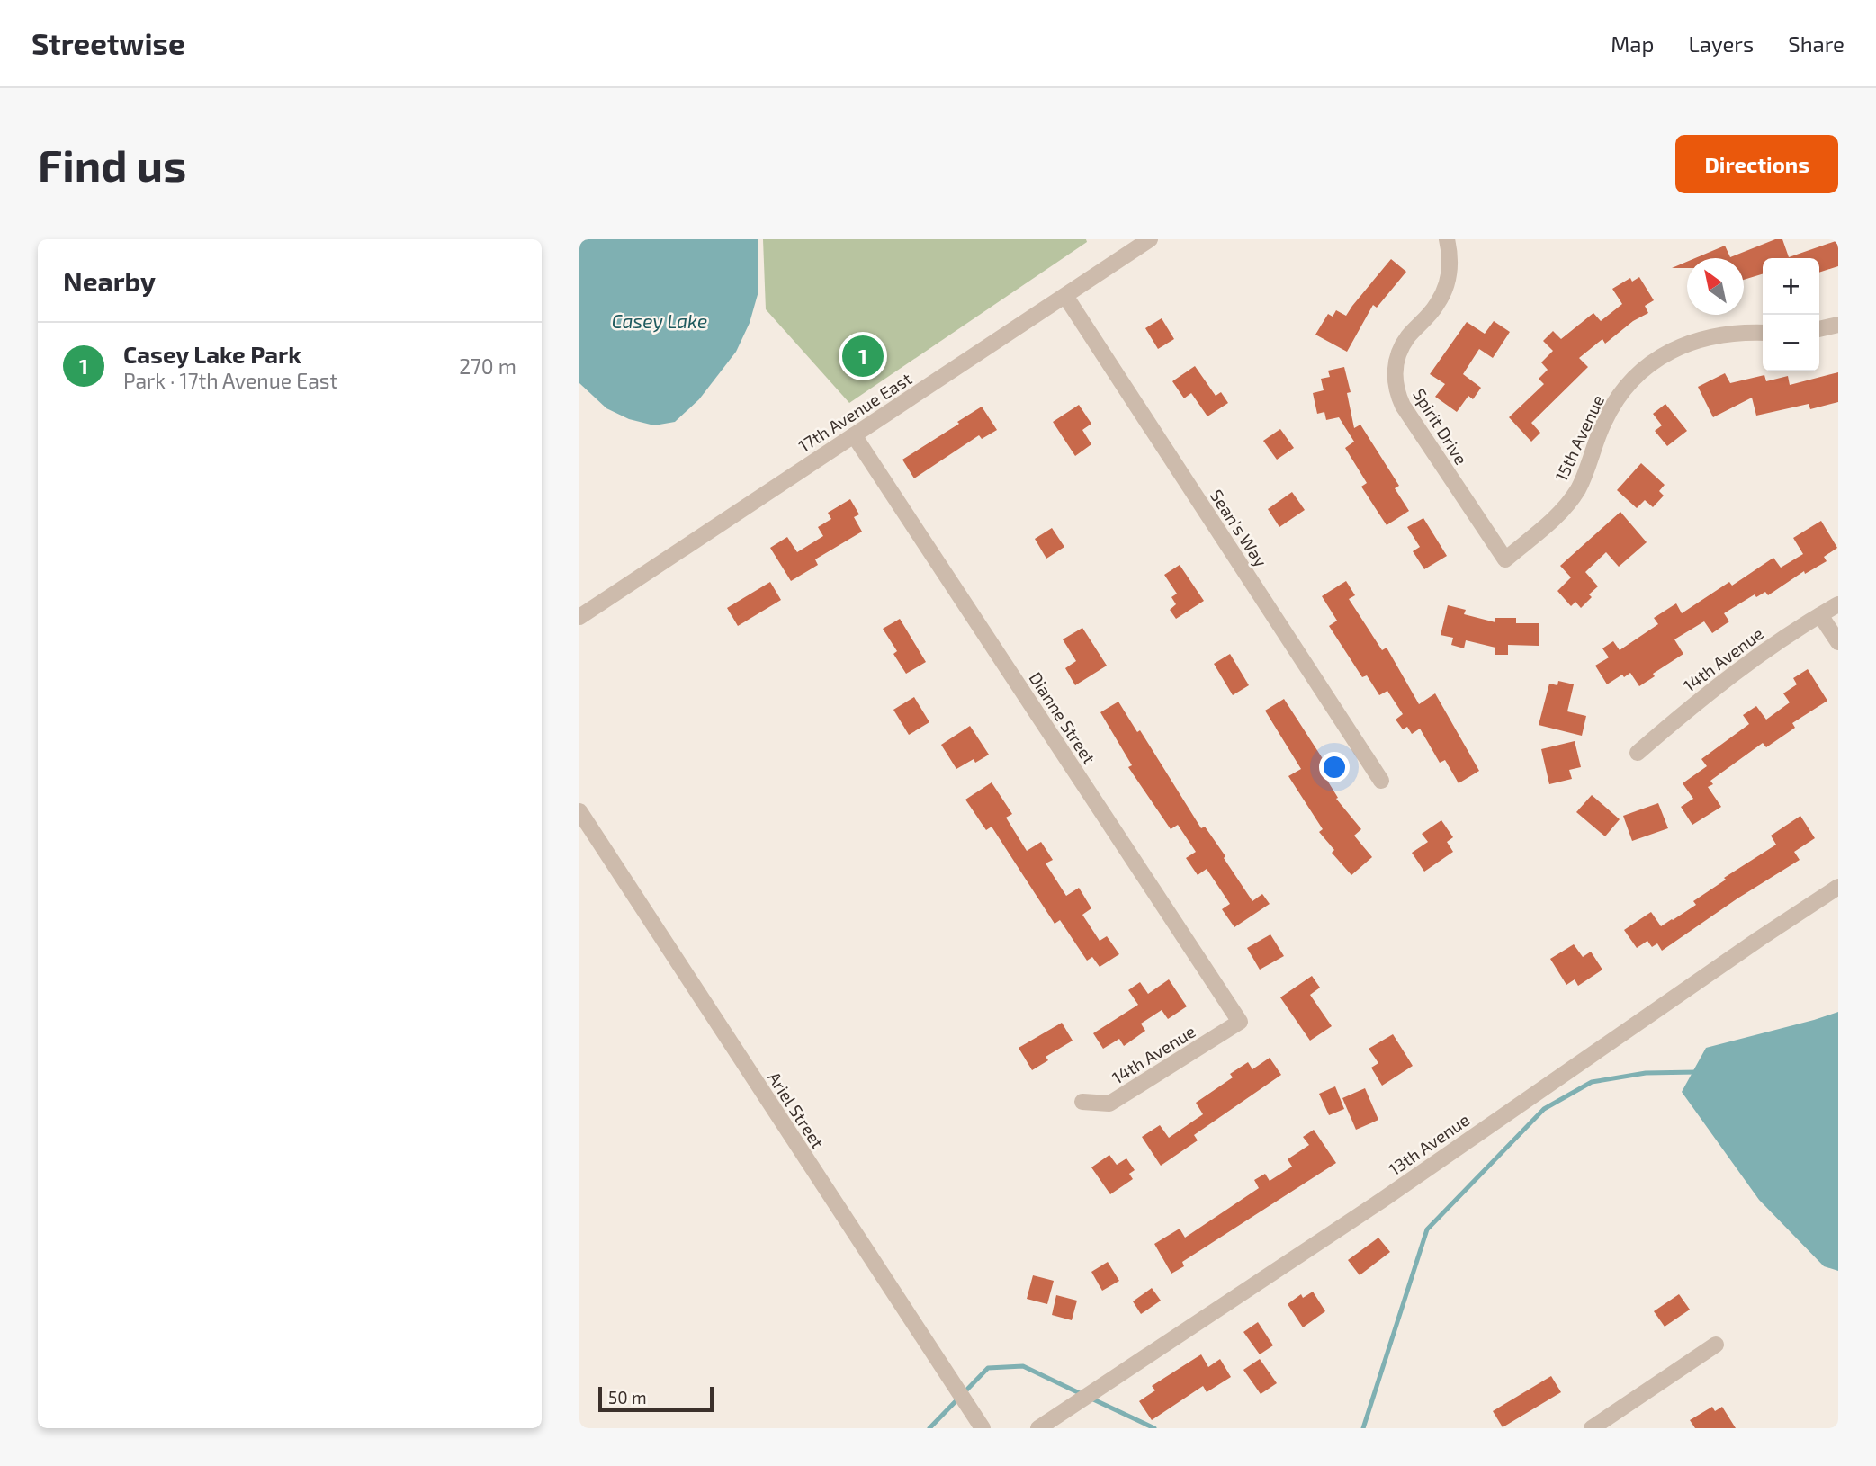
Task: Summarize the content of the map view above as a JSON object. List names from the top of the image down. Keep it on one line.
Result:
{"streets":{"street":["17th Avenue East","Spirit Drive","15th Avenue","Sean's Way","14th Avenue","Dianne Street","Ariel Street","13th Avenue"]},"crossings":[["17th Avenue East","Sean's Way"],["17th Avenue East","Dianne Street"],["Spirit Drive","15th Avenue"],["14th Avenue","Dianne Street"]],"water":["Casey Lake"],"scale_bar":"50 m","north":"top left","page":{"header":"Streetwise","nav":["Map","Layers","Share"],"buttons":"Directions","title":"Find us","heading":"Nearby","map_buttons":["+","−"],"list":[{"mark":"1","name":"Casey Lake Park","note":"Park · 17th Avenue East","value":"270 m"}],"pins":"1","scale":"50 m"}}
